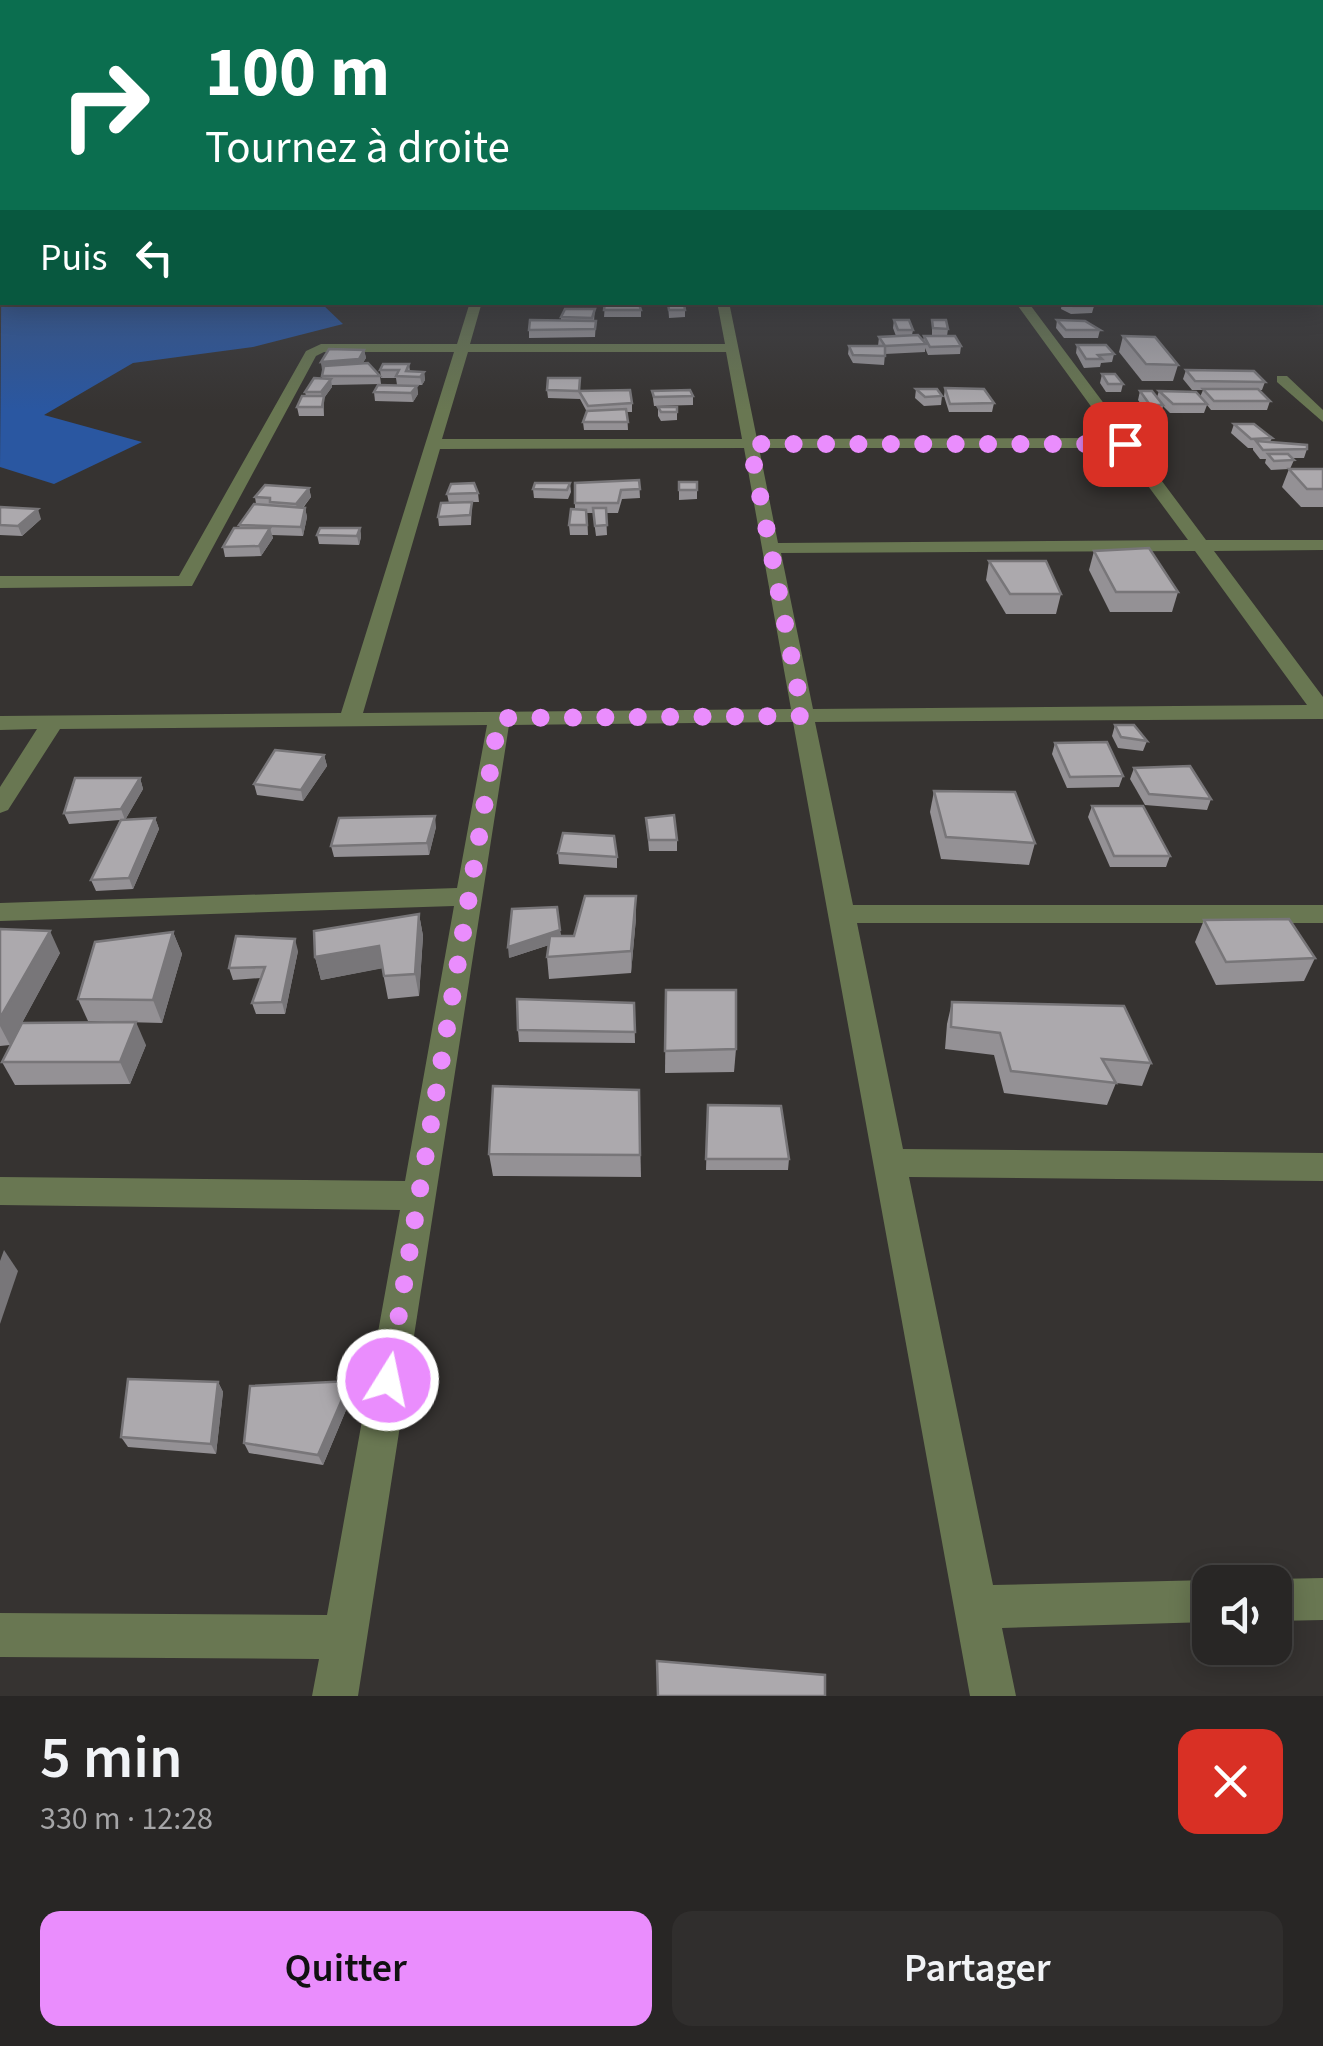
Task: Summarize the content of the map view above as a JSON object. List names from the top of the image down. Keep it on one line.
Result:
{"page":{"turn":["100 m","Tournez à droite"],"then":"Puis","heading":["5 min","330 m · 12:28"],"buttons":["Quitter","Partager"]}}
